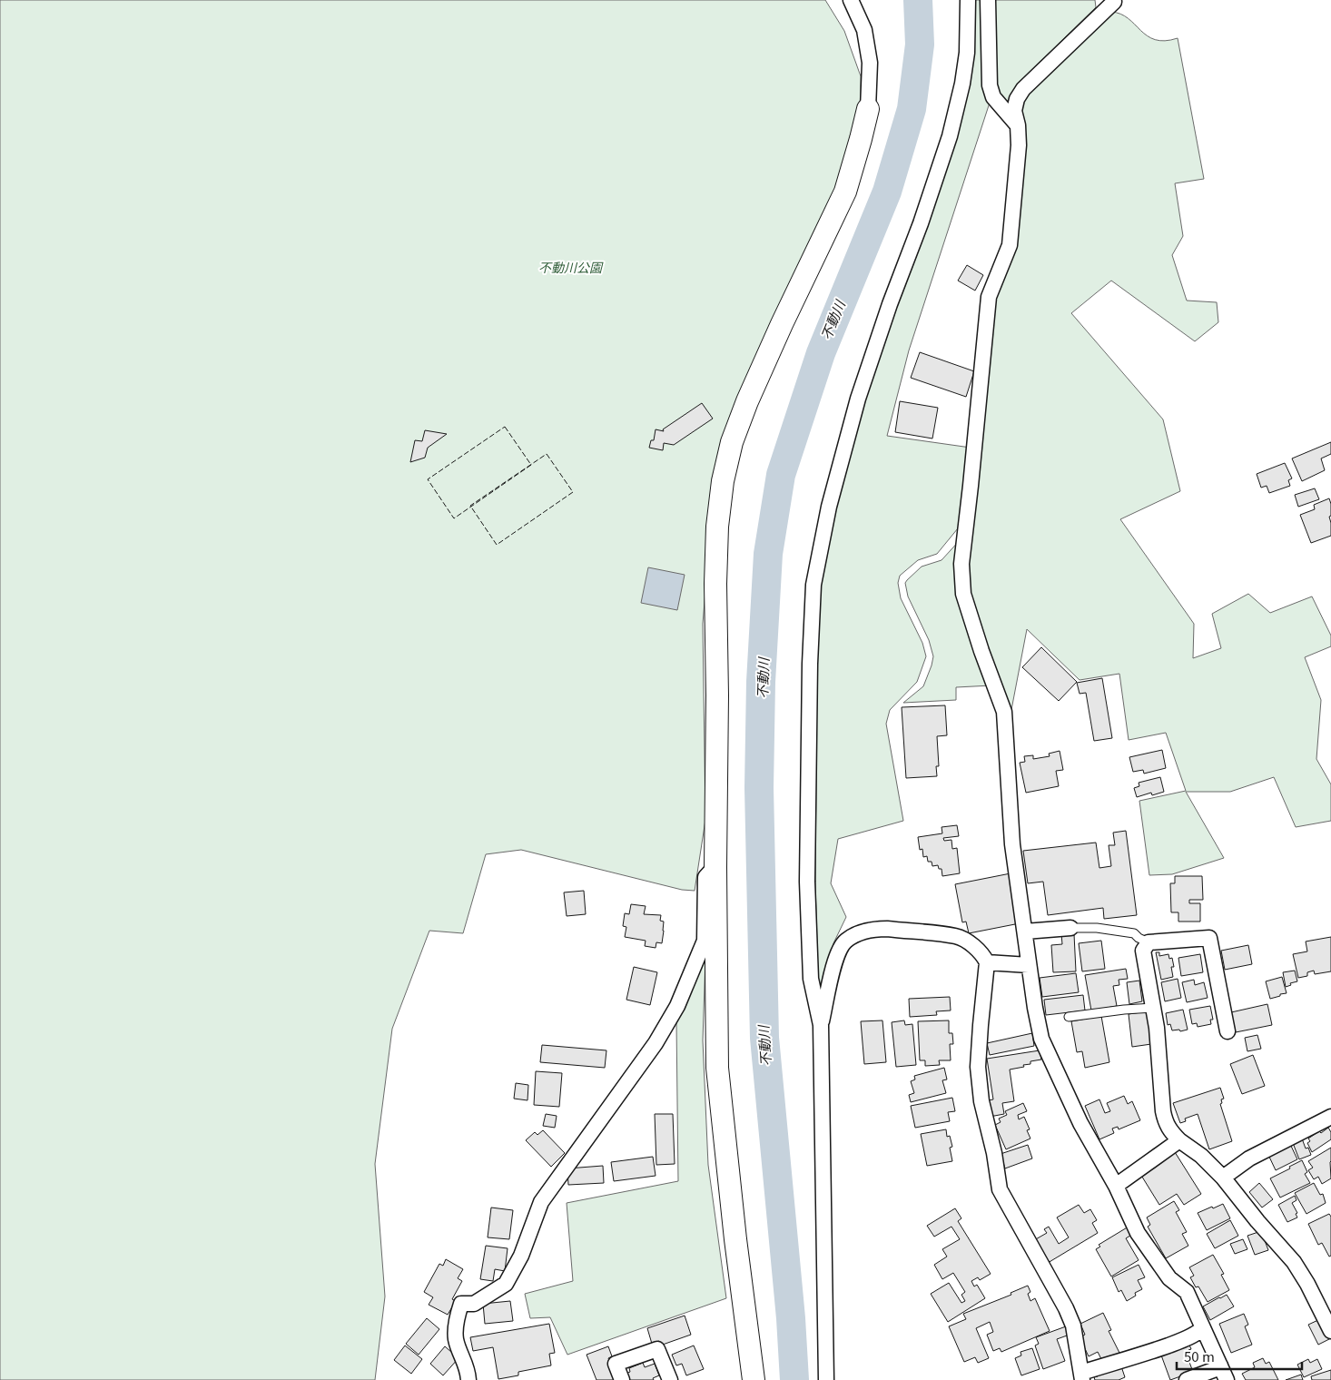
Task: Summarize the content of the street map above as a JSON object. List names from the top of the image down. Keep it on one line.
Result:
{"water":["不動川"],"parks":["不動川公園"],"scale_bar":"50 m"}
